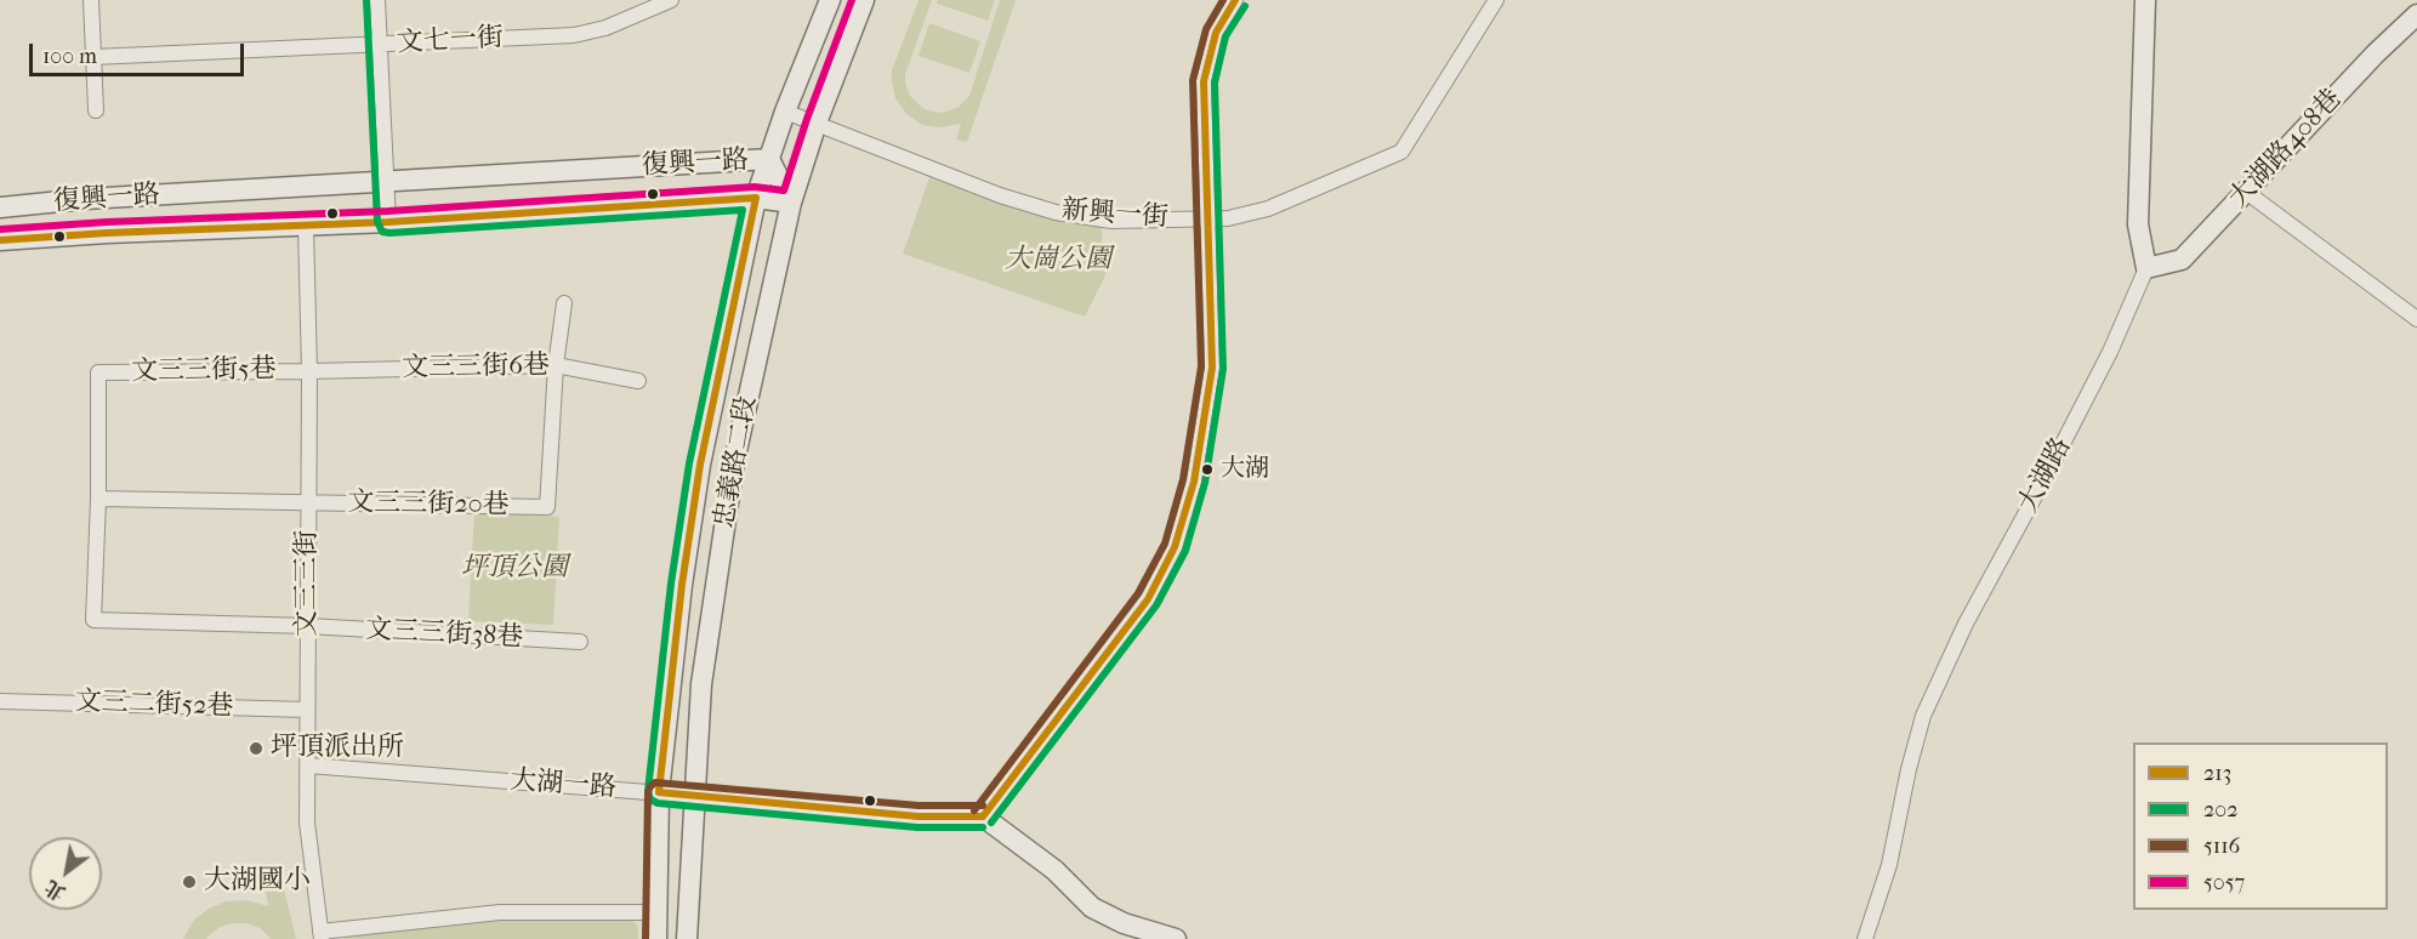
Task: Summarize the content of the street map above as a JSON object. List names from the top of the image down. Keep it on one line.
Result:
{"streets":{"street":["文七一街","大湖路408巷","復興一路","新興一街","文三三街6巷","文三三街5巷","忠義路二段","大湖路","文三三街20巷","文三三街","文三三街38巷","文三二街52巷","大湖一路"]},"crossings":[["大湖路408巷","大湖路"],["復興一路","忠義路二段"],["復興一路","文三三街"],["新興一街","忠義路二段"],["文三三街6巷","文三三街5巷"],["文三三街6巷","文三三街20巷"],["文三三街6巷","文三三街"],["文三三街5巷","文三三街20巷"],["文三三街5巷","文三三街"],["文三三街5巷","文三三街38巷"],["忠義路二段","大湖一路"],["文三三街20巷","文三三街"],["文三三街20巷","文三三街38巷"],["文三三街","文三三街38巷"],["文三三街","文三二街52巷"],["文三三街","大湖一路"]],"parks":["大崗公園","坪頂公園"],"places":["大湖","坪頂派出所","大湖國小"],"lines":["transit line 213","transit line 202","transit line 5116","transit line 5057"],"legend":["213","202","5116","5057"],"scale_bar":"100 m","north":"bottom left"}
